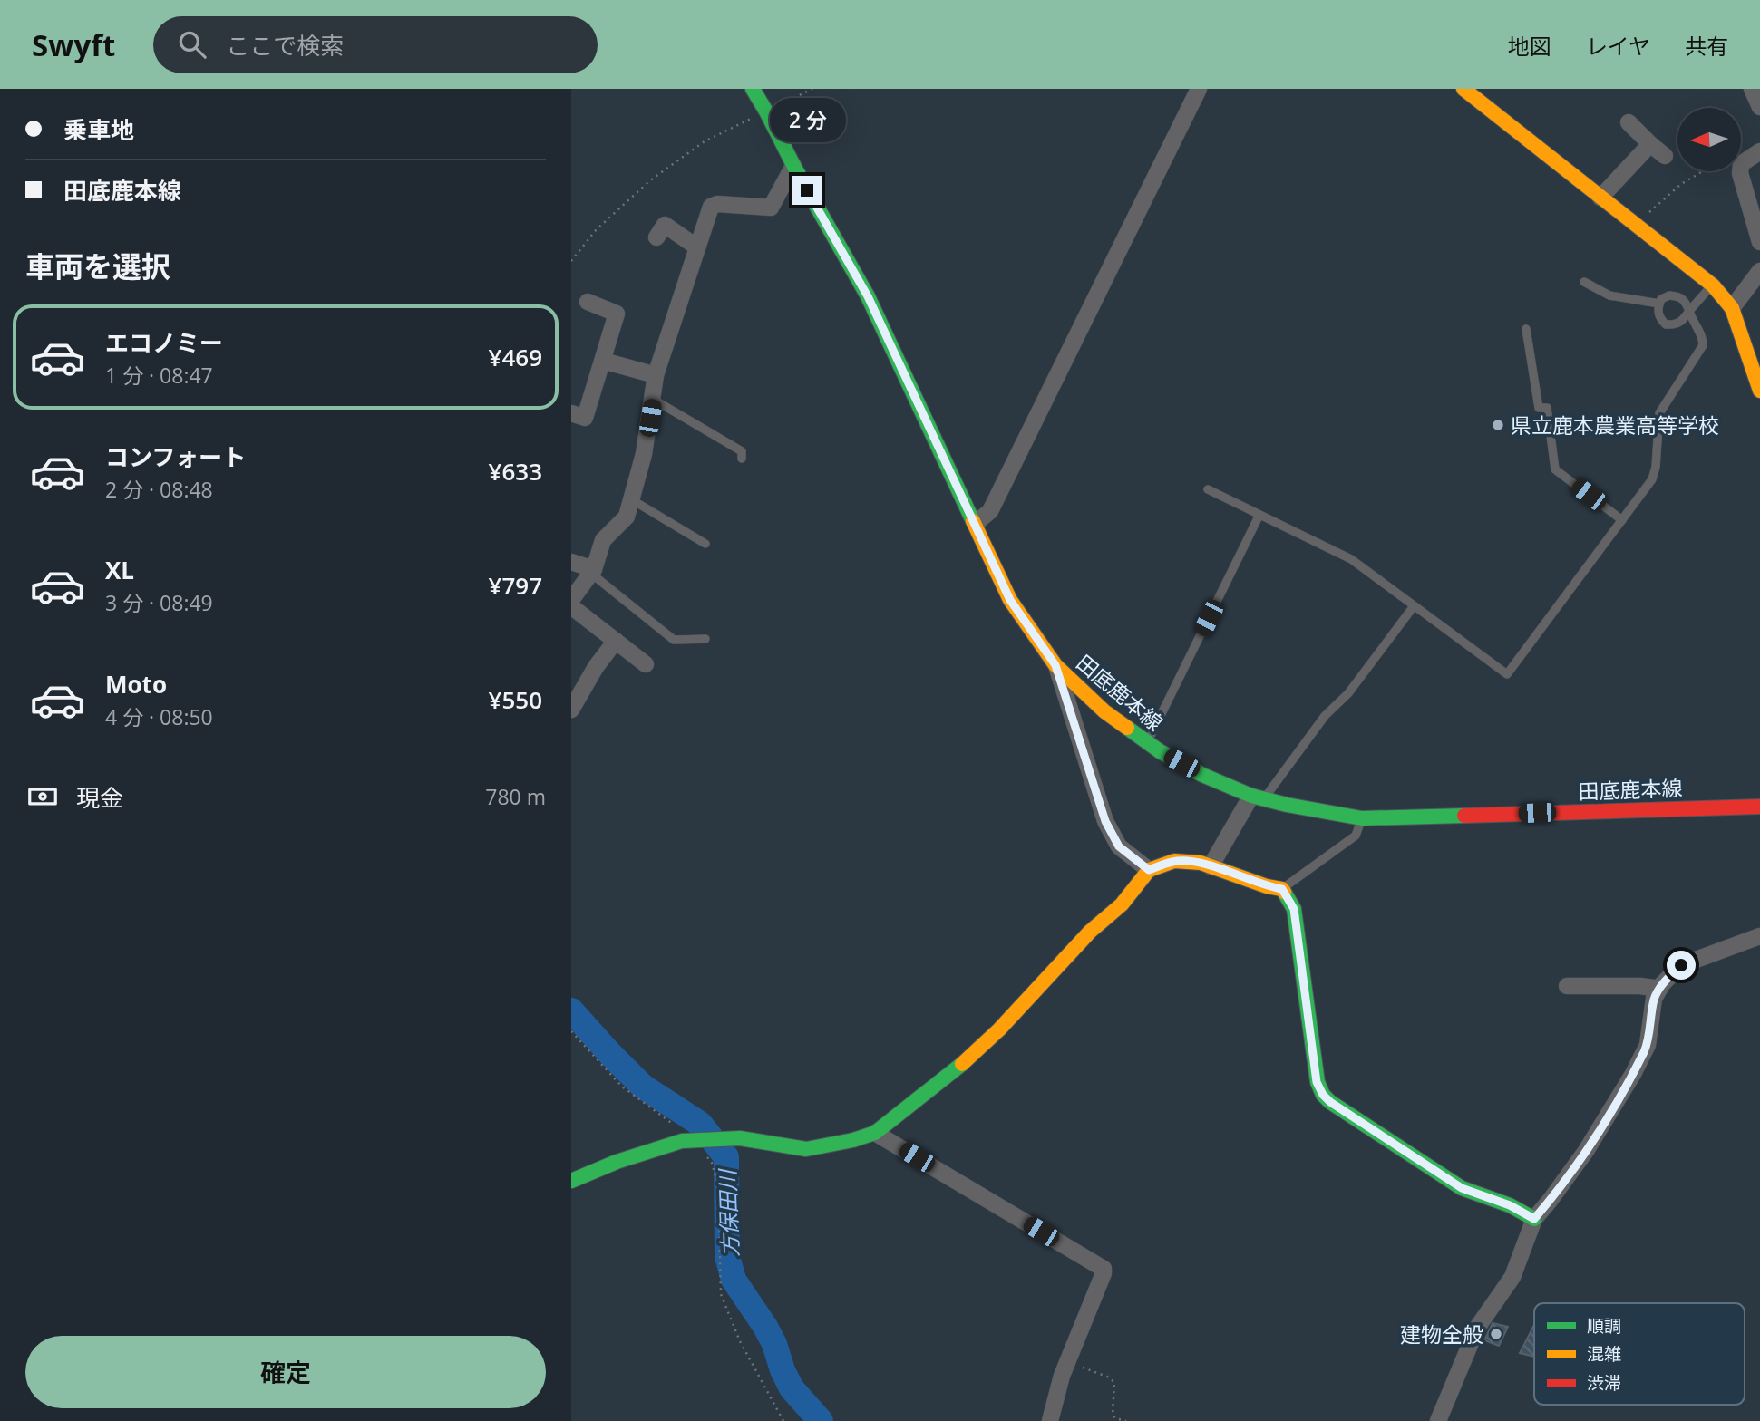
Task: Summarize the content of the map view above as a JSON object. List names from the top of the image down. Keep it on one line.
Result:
{"streets":{"street":["田底鹿本線"]},"water":["方保田川"],"places":["県立鹿本農業高等学校","建物全般"],"legend":["順調","混雑","渋滞"],"north":"left","page":{"header":"Swyft","search":"ここで検索","nav":["地図","レイヤ","共有"],"banner":["乗車地","田底鹿本線"],"bubble":"2 分","heading":"車両を選択","list":[{"name":"エコノミー","note":"1 分 · 08:47","value":"¥469"},{"name":"コンフォート","note":"2 分 · 08:48","value":"¥633"},{"name":"XL","note":"3 分 · 08:49","value":"¥797"},{"name":"Moto","note":"4 分 · 08:50","value":"¥550"}],"pay":["現金","780 m"],"buttons":"確定"}}
